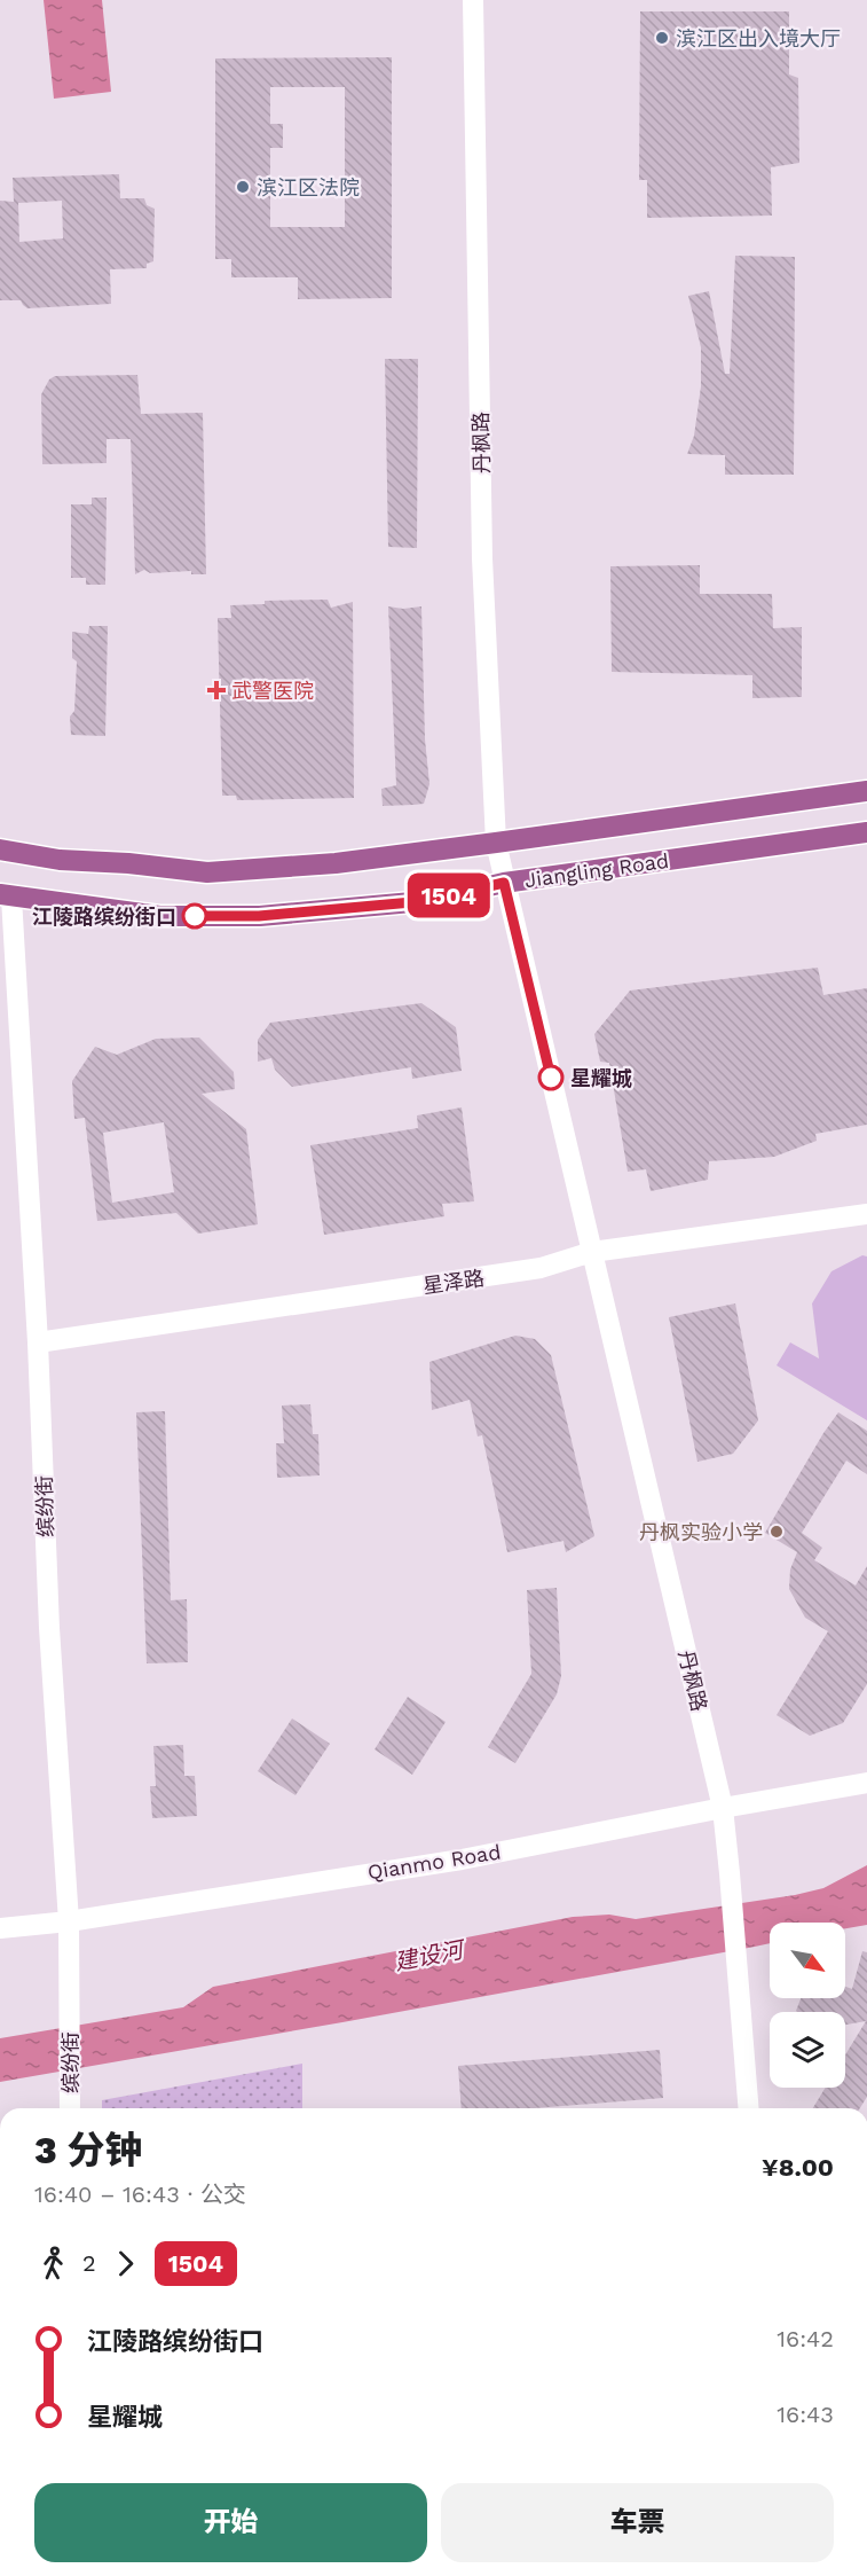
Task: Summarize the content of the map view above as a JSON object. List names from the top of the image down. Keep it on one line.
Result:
{"streets":{"main road":["Jiangling Road"],"street":["丹枫路","星泽路","缤纷街","Qianmo Road"]},"crossings":[["丹枫路","Jiangling Road"],["丹枫路","星泽路"],["丹枫路","Qianmo Road"],["Jiangling Road","缤纷街"],["星泽路","缤纷街"],["缤纷街","Qianmo Road"]],"water":["建设河"],"places":{"other":["滨江区出入境大厅","滨江区法院","江陵路缤纷街口","星耀城","丹枫实验小学"],"health":["武警医院"]},"lines":["bus line 1504"],"north":"bottom right","page":{"on_map":"1504","heading":["3 分钟","16:40 – 16:43 · 公交","¥8.00"],"legs":["2","1504"],"list":[{"name":"江陵路缤纷街口","value":"16:42"},{"name":"星耀城","value":"16:43"}],"buttons":["开始","车票"]}}
